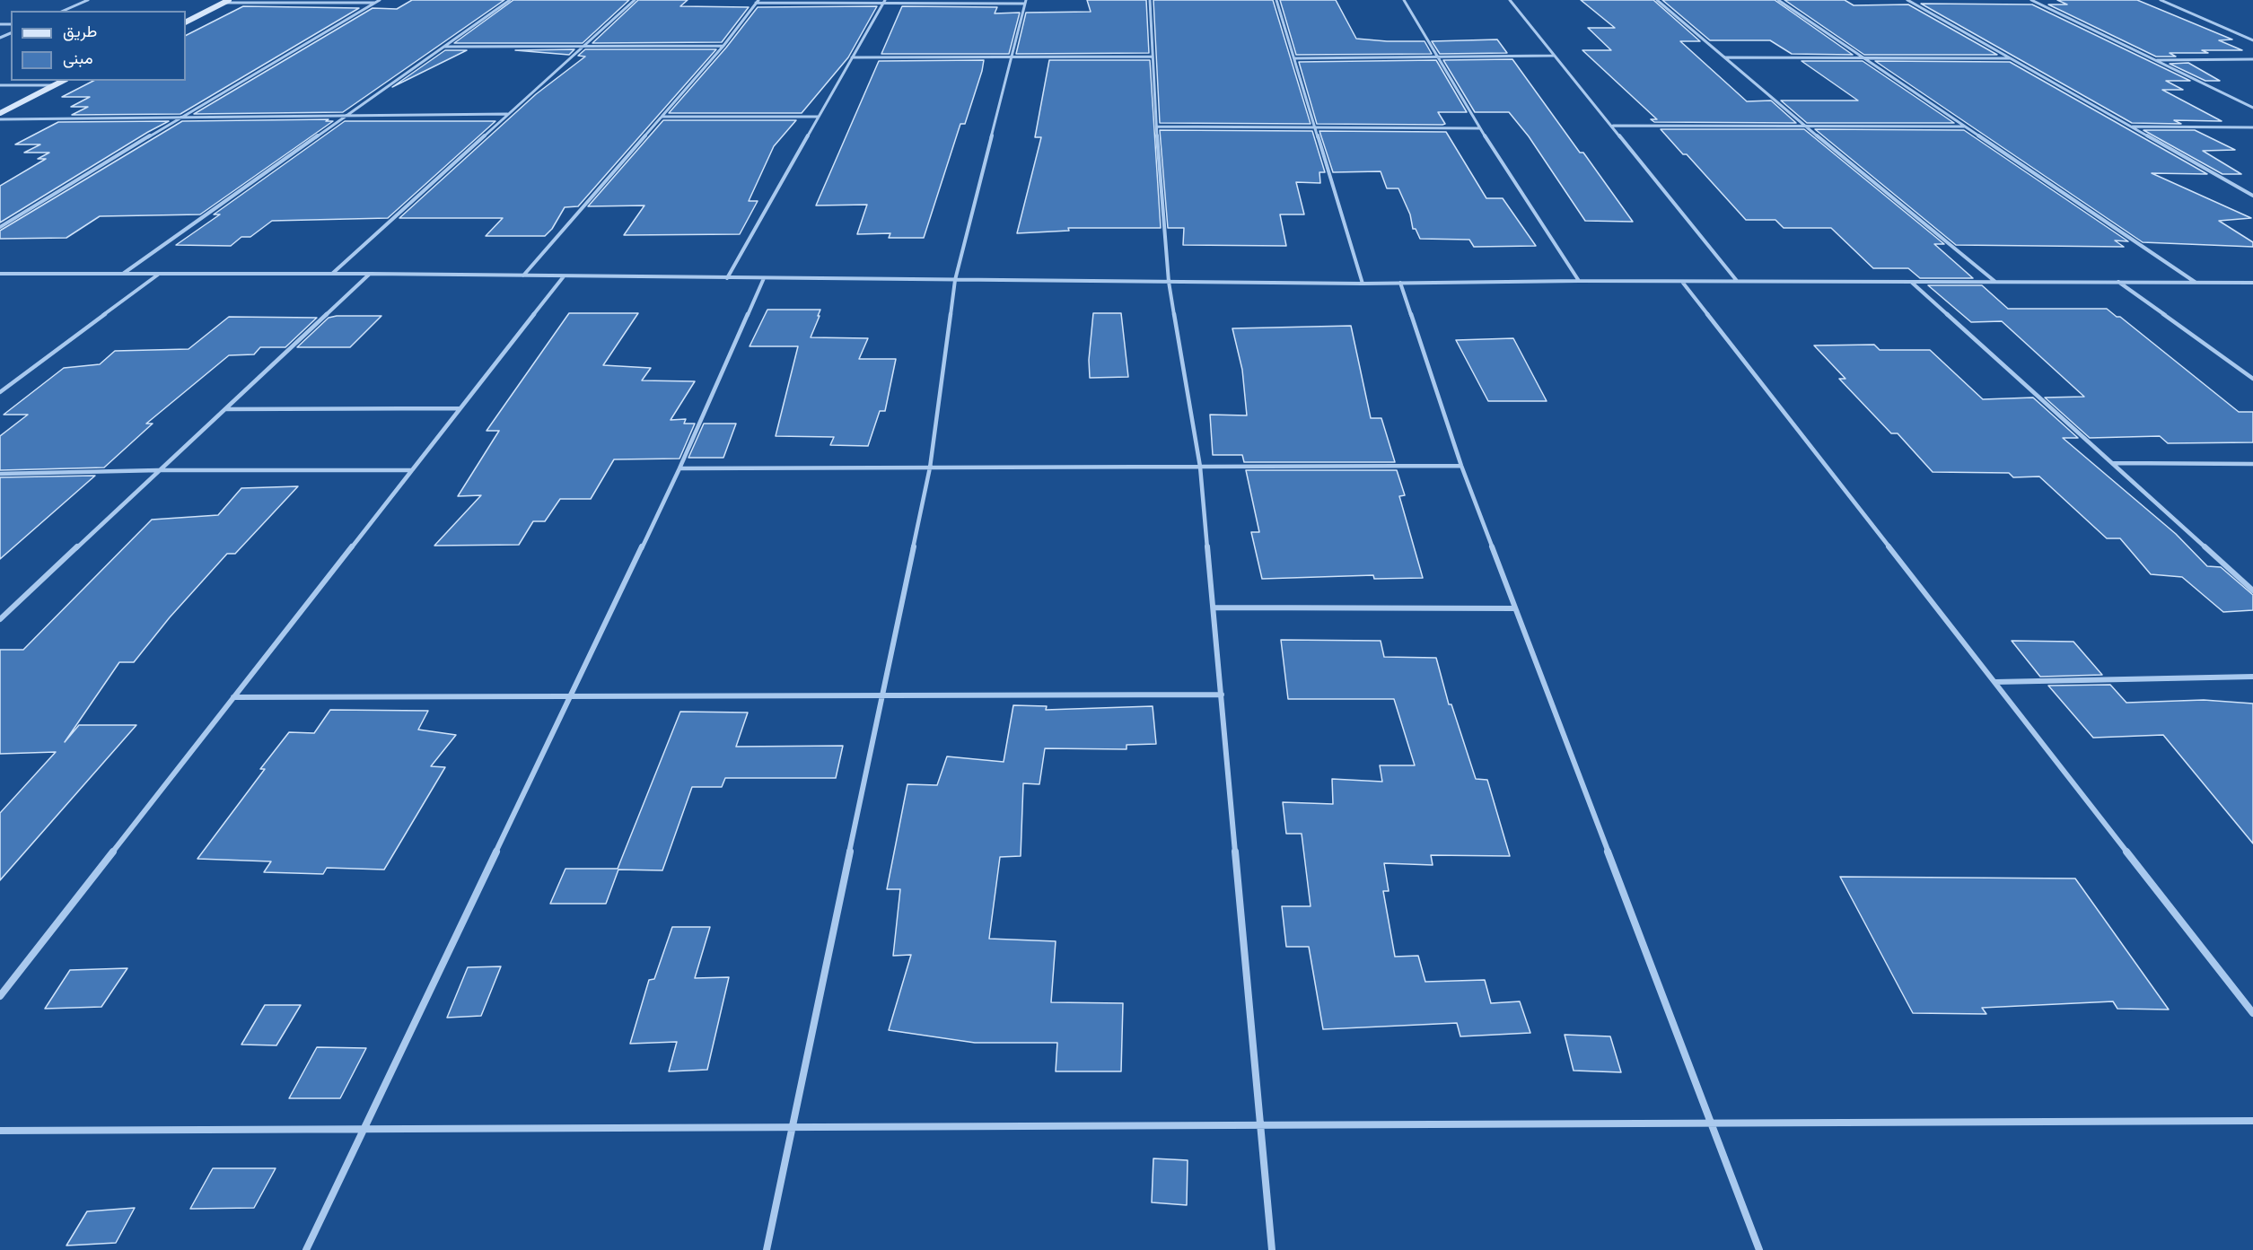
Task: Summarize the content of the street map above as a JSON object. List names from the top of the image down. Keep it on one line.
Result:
{"legend":["طريق","مبنى"]}
